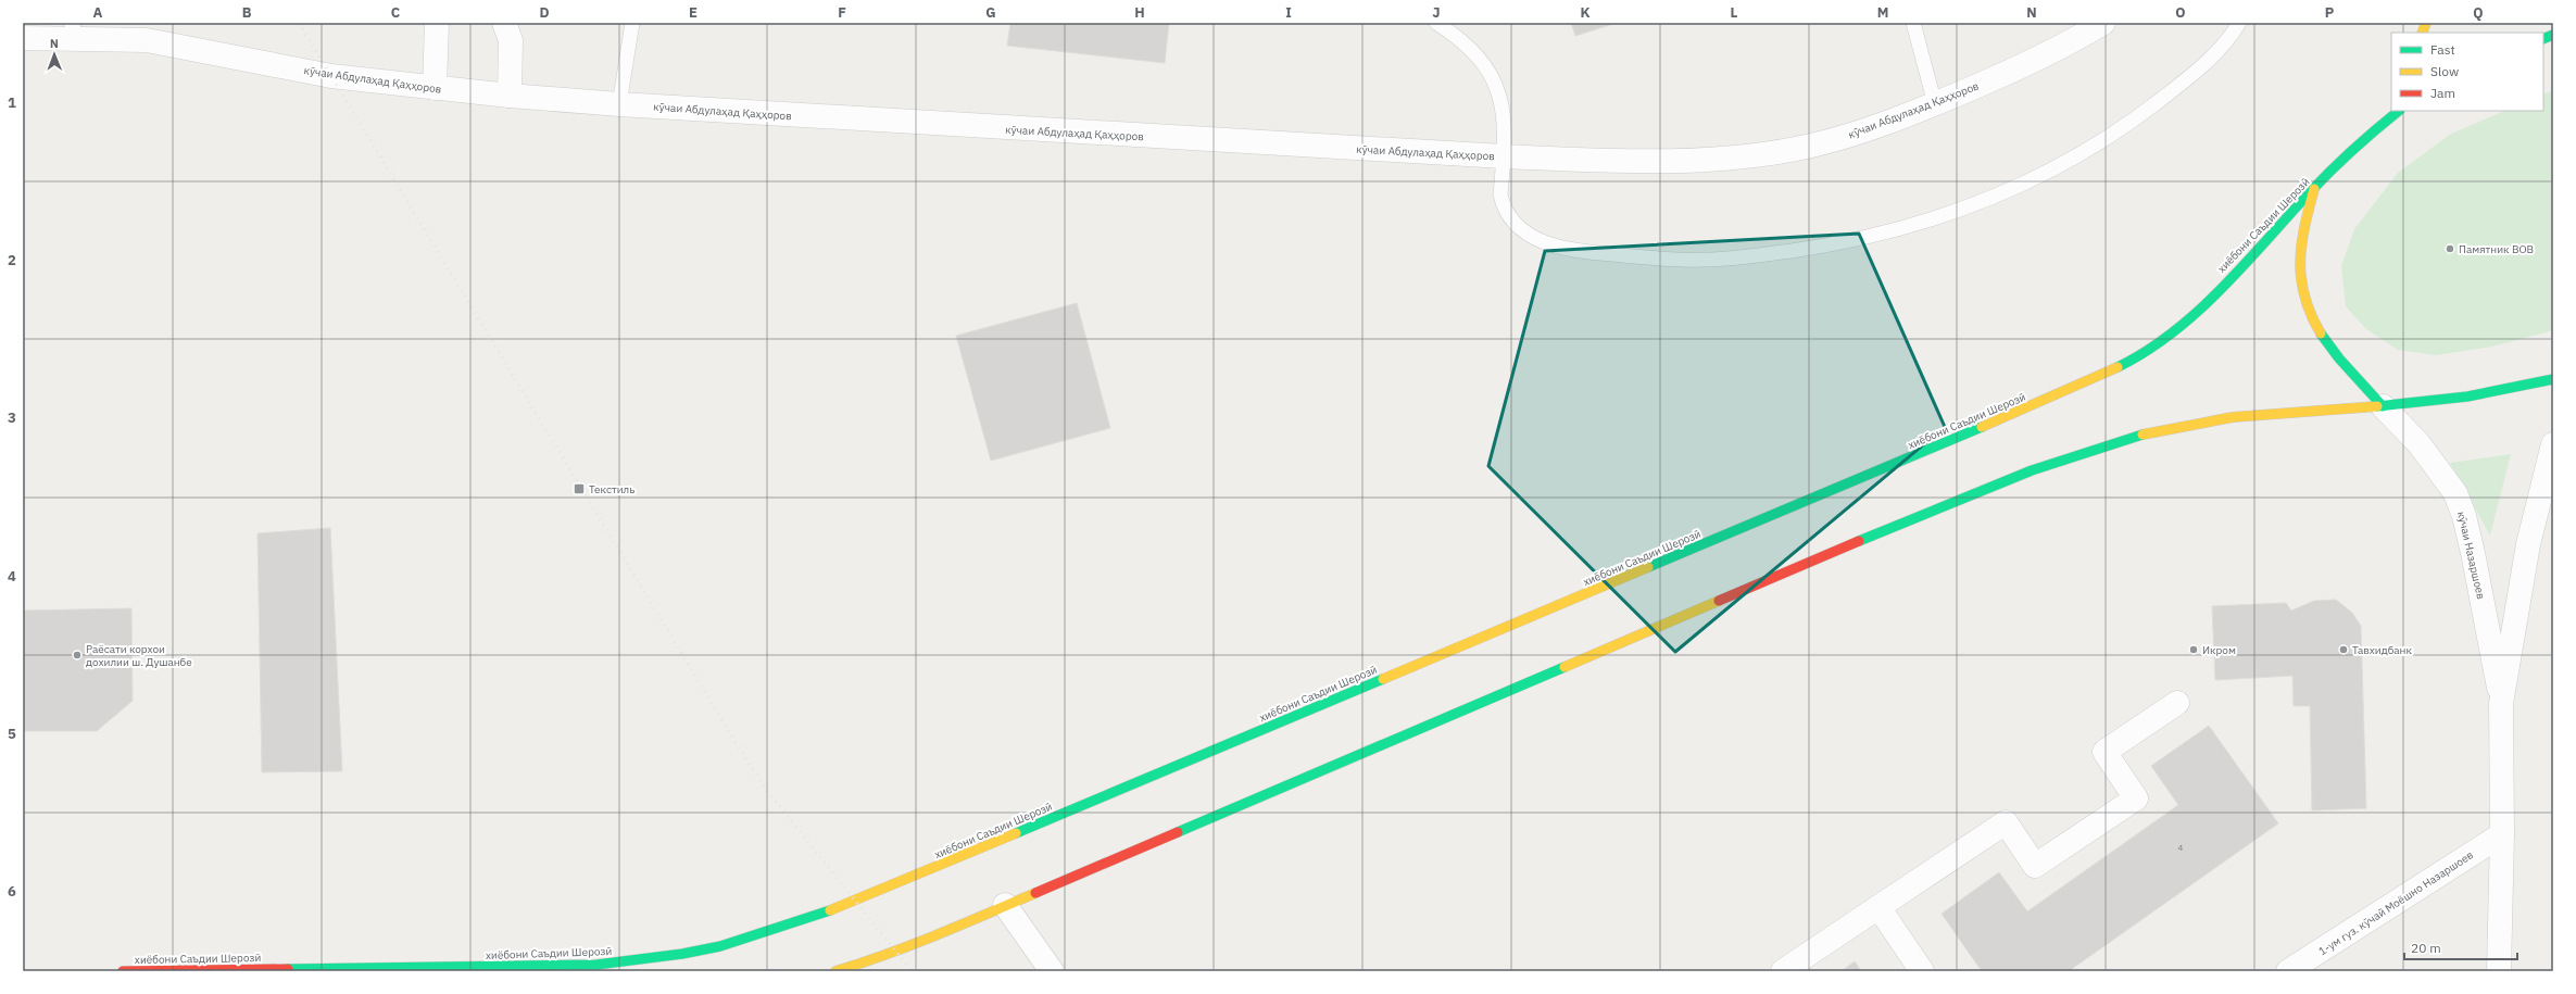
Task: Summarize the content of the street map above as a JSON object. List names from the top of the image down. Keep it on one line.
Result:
{"streets":{"main road":["хиёбони Саъдии Шерозӣ"],"street":["кӯчаи Абдулаҳад Қаҳҳоров","кӯчаи Назаршоев","1-ум гуз. кӯчай Моёшно Назаршоев"]},"crossings":[["кӯчаи Назаршоев","1-ум гуз. кӯчай Моёшно Назаршоев"]],"places":{"other":["Памятник ВОВ","Икром","Тавхидбанк","Раёсати корхои дохилии ш. Душанбе"],"transit":["Текстиль"]},"house_numbers":["4"],"legend":["Fast","Slow","Jam"],"scale_bar":"20 m","north":"top","grid":{"columns":["A","B","C","D","E","F","G","H","I","J","K","L","M","N","O","P","Q"],"rows":["1","2","3","4","5","6"]}}
